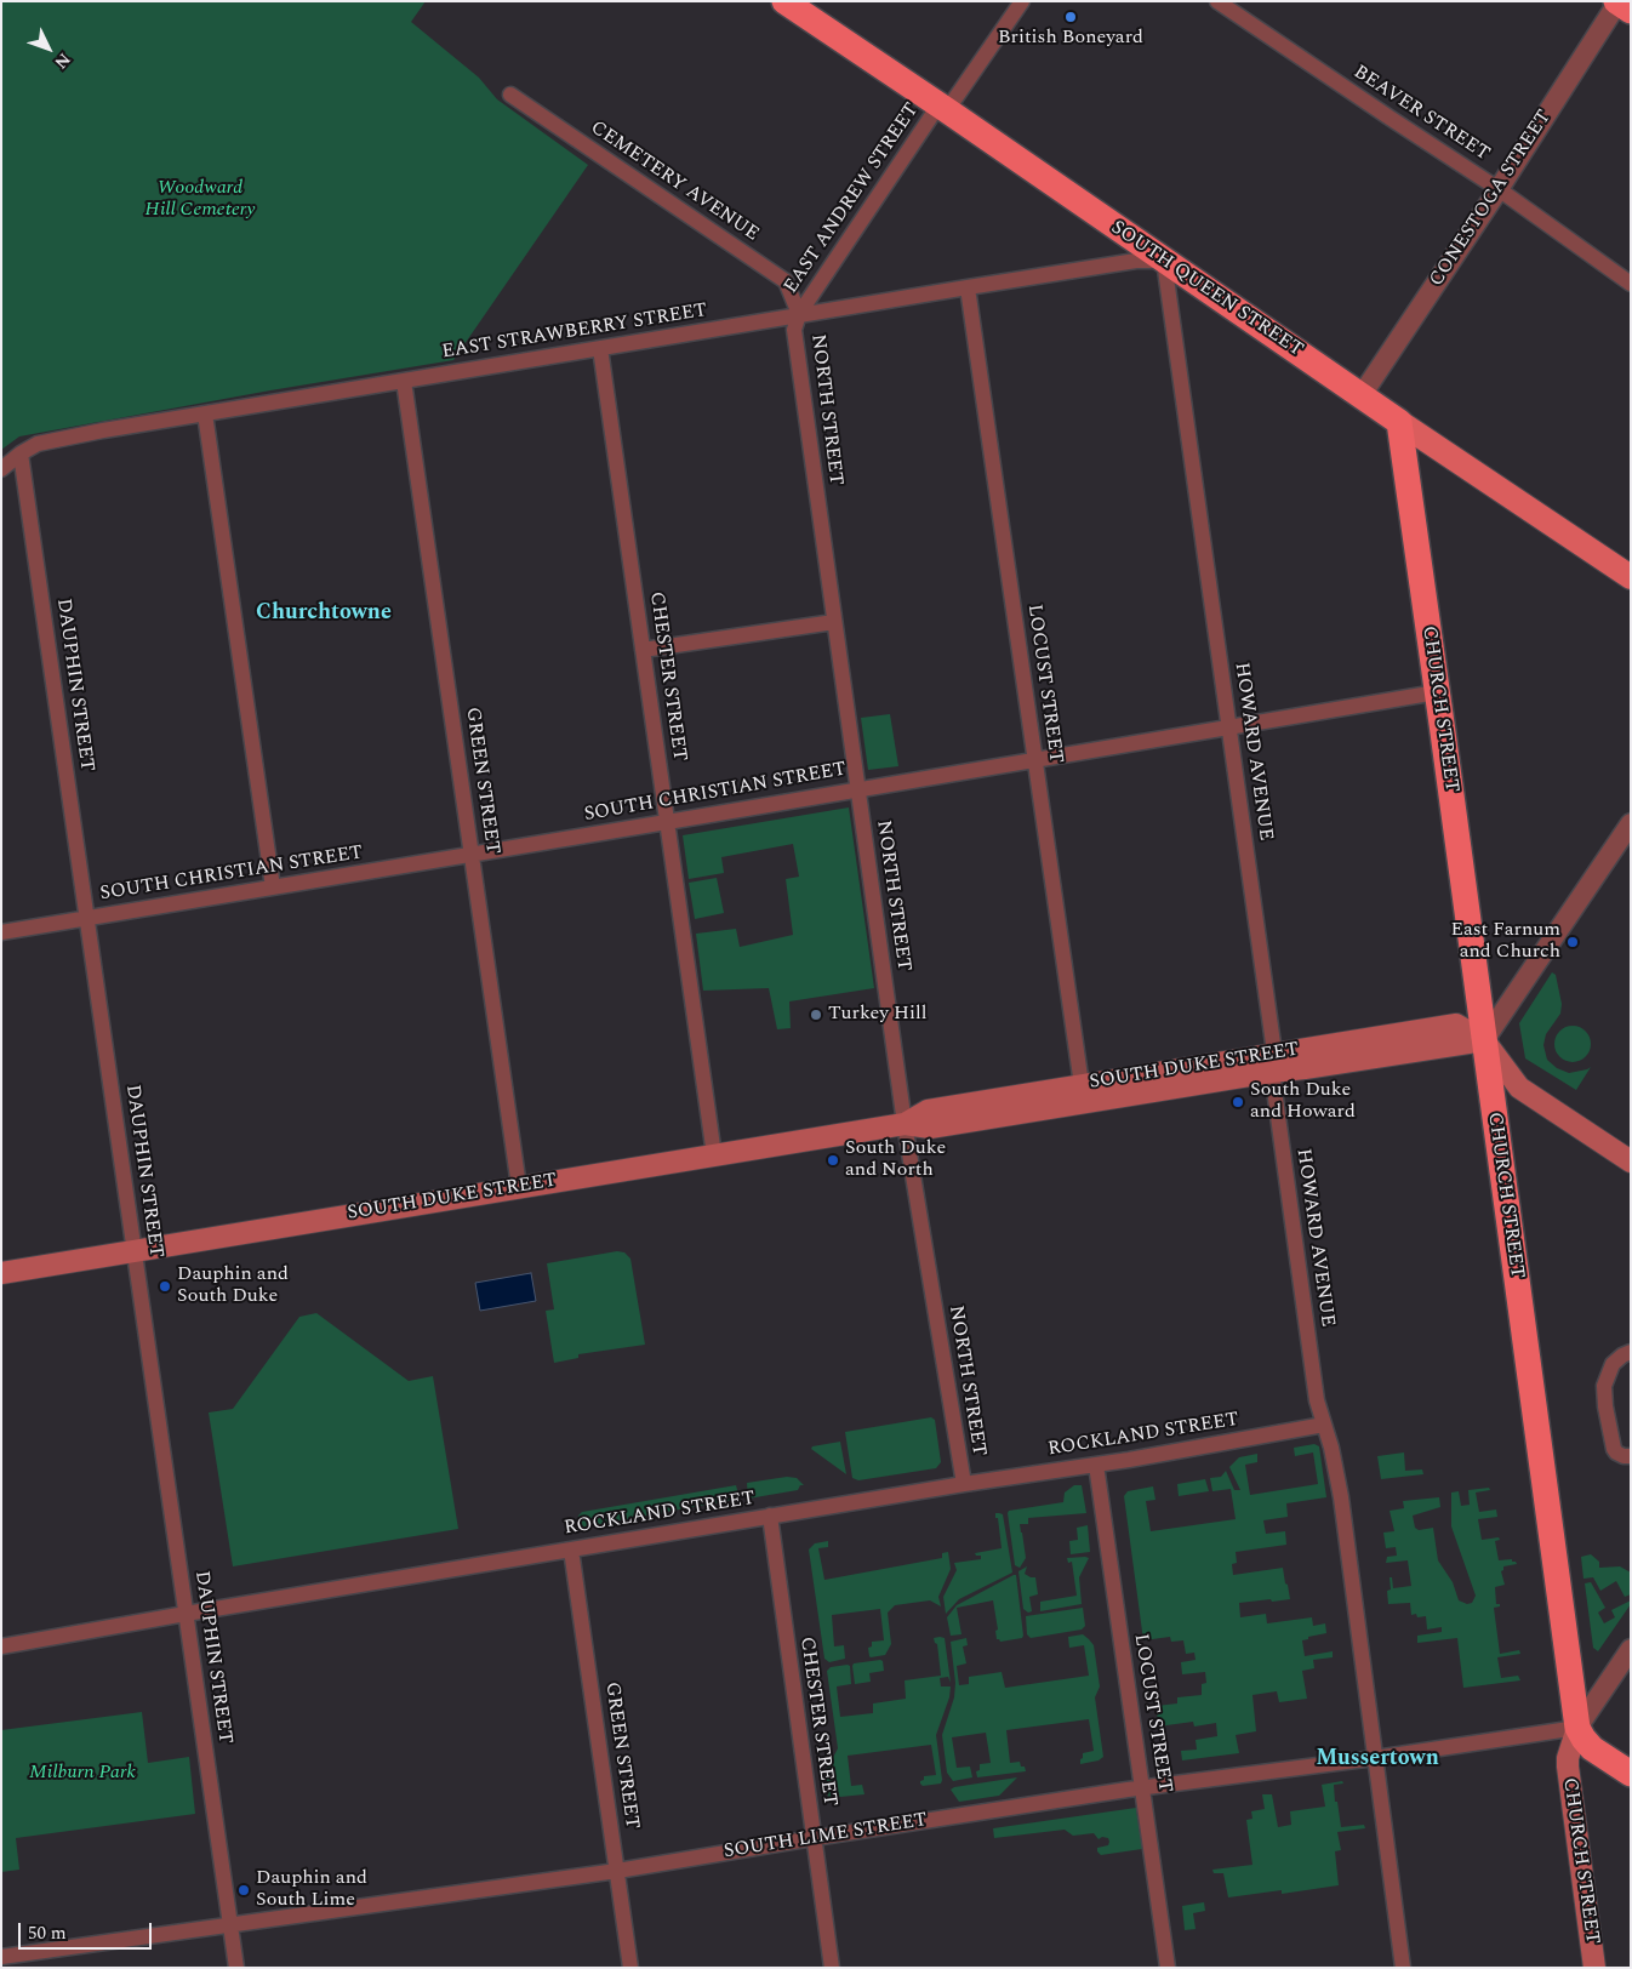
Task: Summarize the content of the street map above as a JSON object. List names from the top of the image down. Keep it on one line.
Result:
{"streets":{"highway":["SOUTH QUEEN STREET","CHURCH STREET"],"main road":["SOUTH DUKE STREET"],"street":["BEAVER STREET","CEMETERY AVENUE","EAST ANDREW STREET","CONESTOGA STREET","EAST STRAWBERRY STREET","NORTH STREET","CHESTER STREET","LOCUST STREET","DAUPHIN STREET","HOWARD AVENUE","GREEN STREET","SOUTH CHRISTIAN STREET","ROCKLAND STREET","SOUTH LIME STREET"]},"crossings":[["BEAVER STREET","CONESTOGA STREET"],["CEMETERY AVENUE","EAST ANDREW STREET"],["CEMETERY AVENUE","EAST STRAWBERRY STREET"],["CEMETERY AVENUE","NORTH STREET"],["EAST ANDREW STREET","SOUTH QUEEN STREET"],["EAST ANDREW STREET","EAST STRAWBERRY STREET"],["EAST ANDREW STREET","NORTH STREET"],["CONESTOGA STREET","SOUTH QUEEN STREET"],["SOUTH QUEEN STREET","EAST STRAWBERRY STREET"],["SOUTH QUEEN STREET","CHURCH STREET"],["SOUTH QUEEN STREET","HOWARD AVENUE"],["EAST STRAWBERRY STREET","NORTH STREET"],["EAST STRAWBERRY STREET","CHESTER STREET"],["EAST STRAWBERRY STREET","LOCUST STREET"],["EAST STRAWBERRY STREET","DAUPHIN STREET"],["EAST STRAWBERRY STREET","HOWARD AVENUE"],["EAST STRAWBERRY STREET","GREEN STREET"],["NORTH STREET","SOUTH CHRISTIAN STREET"],["NORTH STREET","SOUTH DUKE STREET"],["NORTH STREET","ROCKLAND STREET"],["CHESTER STREET","SOUTH CHRISTIAN STREET"],["CHESTER STREET","SOUTH DUKE STREET"],["CHESTER STREET","ROCKLAND STREET"],["CHESTER STREET","SOUTH LIME STREET"],["LOCUST STREET","SOUTH CHRISTIAN STREET"],["LOCUST STREET","SOUTH DUKE STREET"],["LOCUST STREET","ROCKLAND STREET"],["LOCUST STREET","SOUTH LIME STREET"],["DAUPHIN STREET","SOUTH CHRISTIAN STREET"],["DAUPHIN STREET","SOUTH DUKE STREET"],["DAUPHIN STREET","ROCKLAND STREET"],["DAUPHIN STREET","SOUTH LIME STREET"],["CHURCH STREET","SOUTH CHRISTIAN STREET"],["CHURCH STREET","SOUTH DUKE STREET"],["CHURCH STREET","SOUTH LIME STREET"],["HOWARD AVENUE","SOUTH CHRISTIAN STREET"],["HOWARD AVENUE","SOUTH DUKE STREET"],["HOWARD AVENUE","ROCKLAND STREET"],["HOWARD AVENUE","SOUTH LIME STREET"],["GREEN STREET","SOUTH CHRISTIAN STREET"],["GREEN STREET","SOUTH DUKE STREET"],["GREEN STREET","ROCKLAND STREET"],["GREEN STREET","SOUTH LIME STREET"]],"districts":["Churchtowne","Mussertown"],"parks":["Woodward Hill Cemetery","Milburn Park"],"places":["British Boneyard","East Farnum and Church","Turkey Hill","South Duke and Howard","South Duke and North","Dauphin and South Duke","Dauphin and South Lime"],"scale_bar":"50 m","north":"bottom right"}
